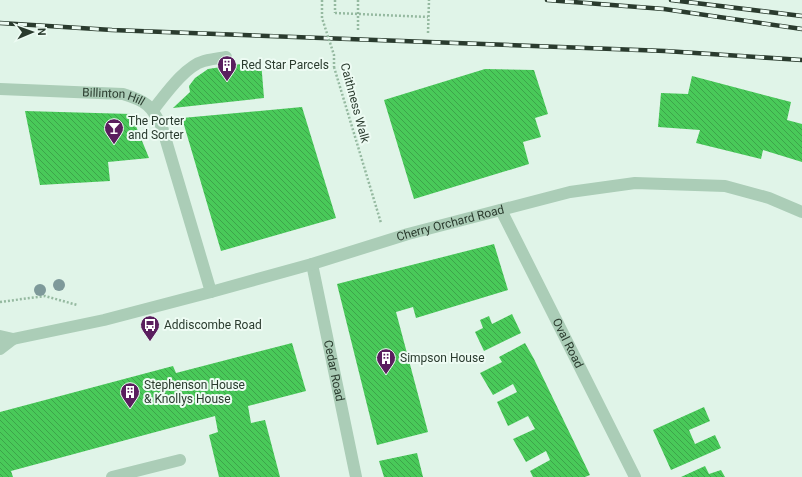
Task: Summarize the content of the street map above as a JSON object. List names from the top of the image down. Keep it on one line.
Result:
{"streets":{"street":["Billinton Hill","Cherry Orchard Road","Oval Road","Cedar Road"],"path":["Caithness Walk"]},"crossings":[["Billinton Hill","Cherry Orchard Road"],["Cherry Orchard Road","Oval Road"],["Cherry Orchard Road","Cedar Road"]],"places":{"building":["Red Star Parcels","Simpson House","Stephenson House & Knollys House"],"bar":["The Porter and Sorter"],"bus stop":["Addiscombe Road"]},"north":"right"}
